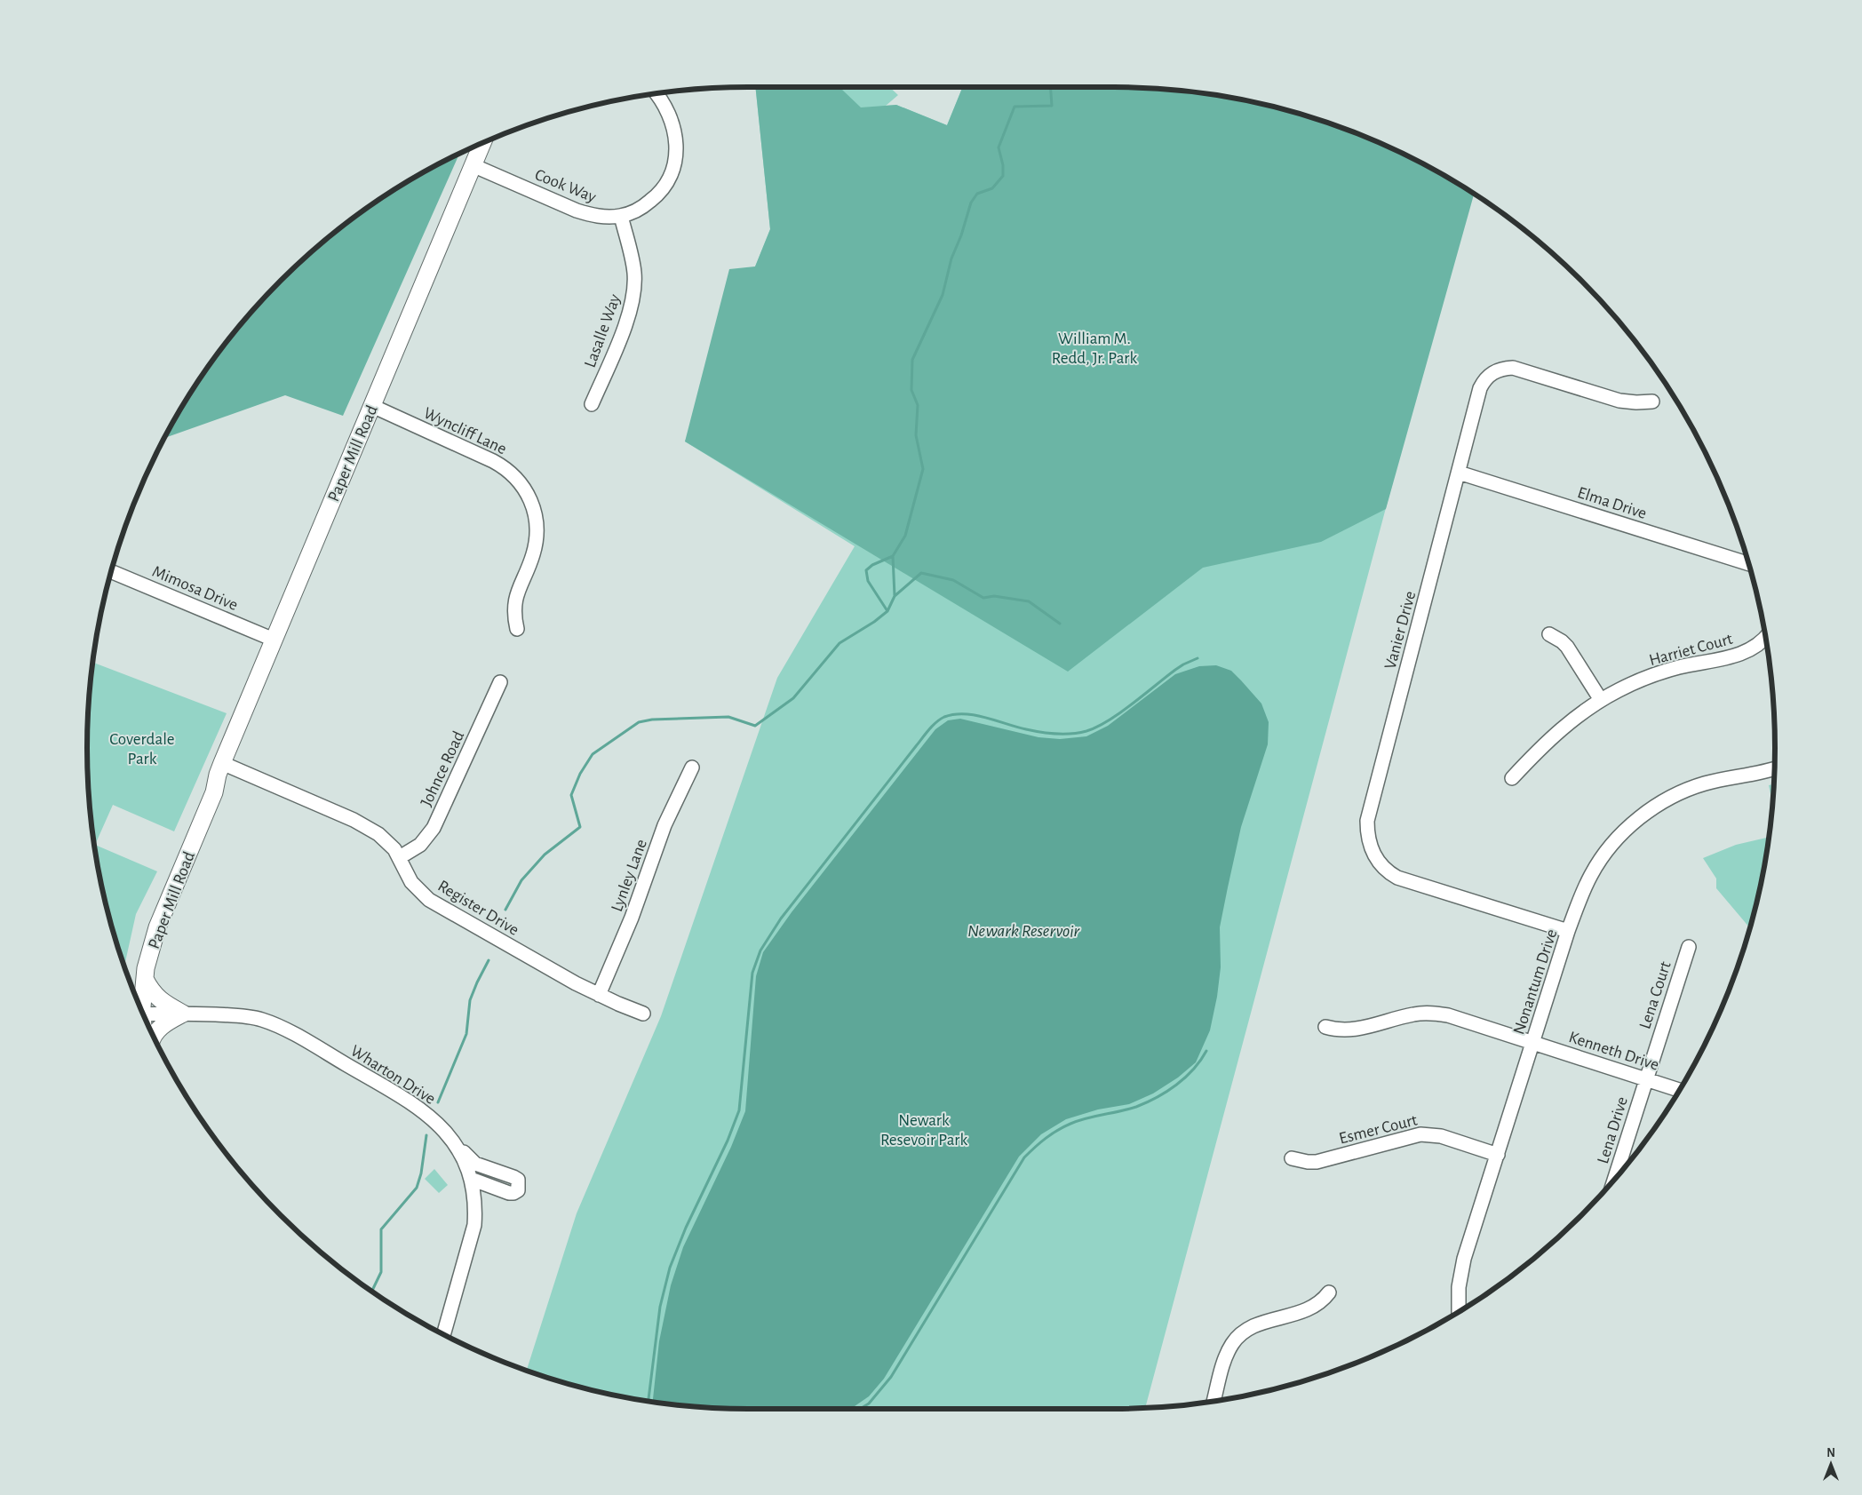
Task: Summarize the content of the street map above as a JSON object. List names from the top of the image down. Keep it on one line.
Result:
{"streets":{"main road":["Paper Mill Road"],"street":["Cook Way","Lasalle Way","Wyncliff Lane","Elma Drive","Mimosa Drive","Vanier Drive","Harriet Court","Johnce Road","Lynley Lane","Register Drive","Nonantum Drive","Lena Court","Kenneth Drive","Wharton Drive","Esmer Court","Lena Drive"]},"crossings":[["Cook Way","Lasalle Way"],["Cook Way","Paper Mill Road"],["Wyncliff Lane","Paper Mill Road"],["Paper Mill Road","Mimosa Drive"],["Paper Mill Road","Register Drive"],["Elma Drive","Vanier Drive"],["Vanier Drive","Nonantum Drive"],["Johnce Road","Register Drive"],["Lynley Lane","Register Drive"],["Nonantum Drive","Kenneth Drive"],["Nonantum Drive","Esmer Court"],["Lena Court","Kenneth Drive"],["Lena Court","Lena Drive"],["Kenneth Drive","Lena Drive"]],"water":["Newark Reservoir"],"parks":["William M. Redd, Jr. Park","Coverdale Park","Newark Resevoir Park"],"north":"top"}
